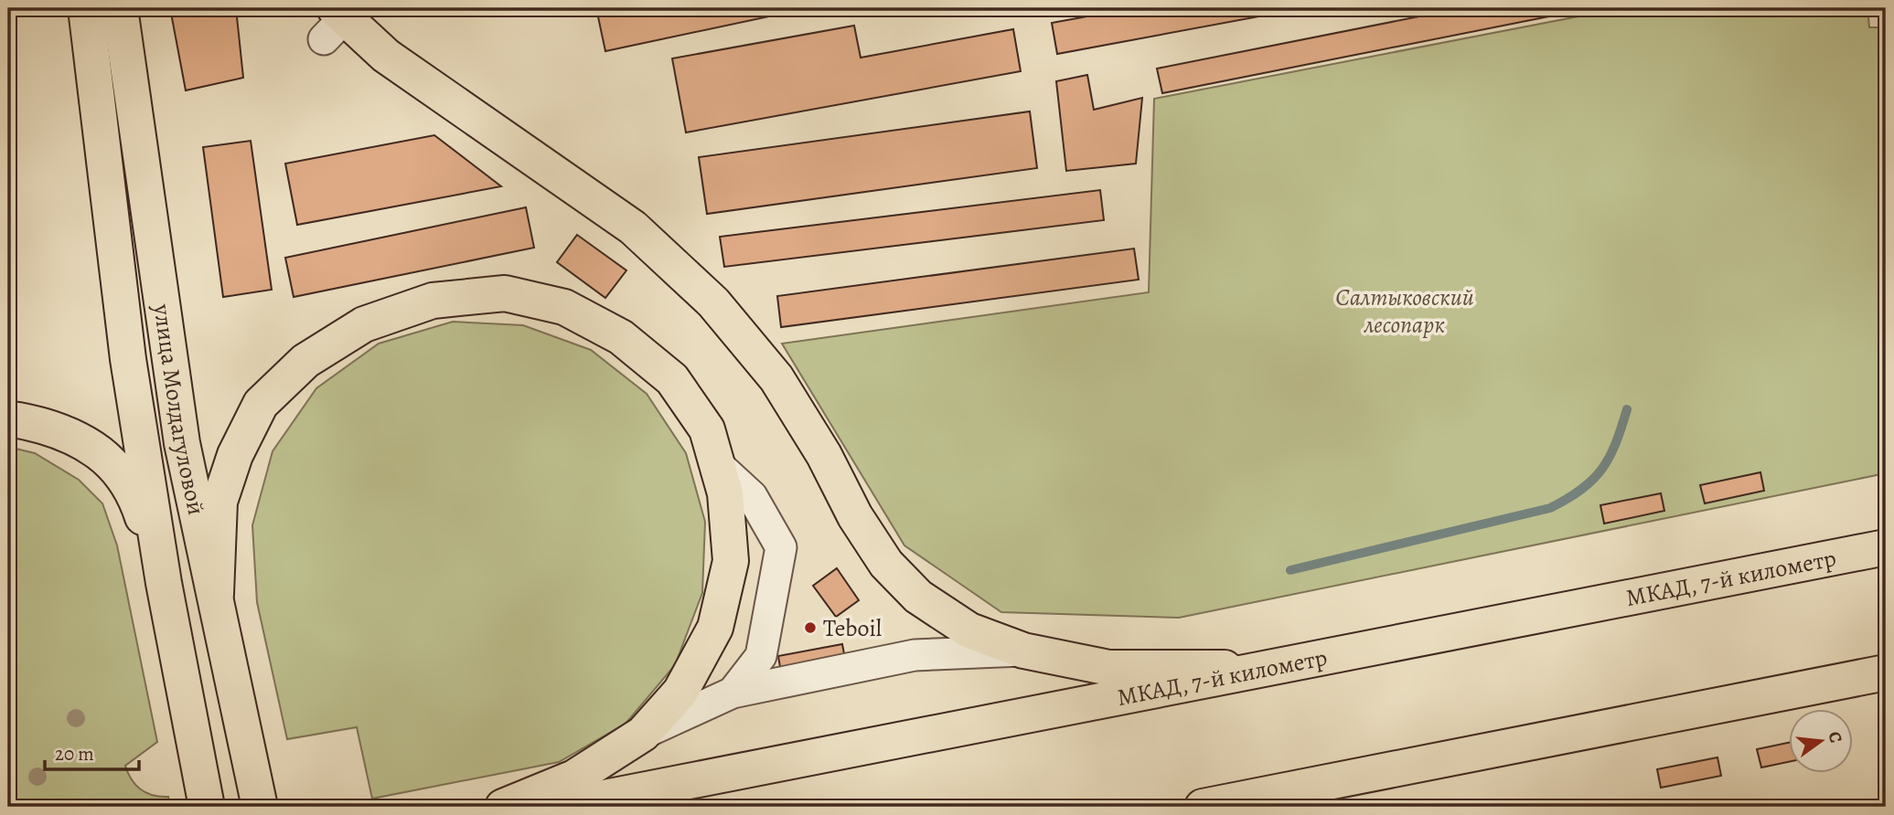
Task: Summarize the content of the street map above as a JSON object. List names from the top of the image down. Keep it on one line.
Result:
{"streets":{"main road":["улица Молдагуловой","МКАД, 7-й километр"]},"parks":["Салтыковский лесопарк"],"places":["Teboil"],"scale_bar":"20 m","north":"right"}
